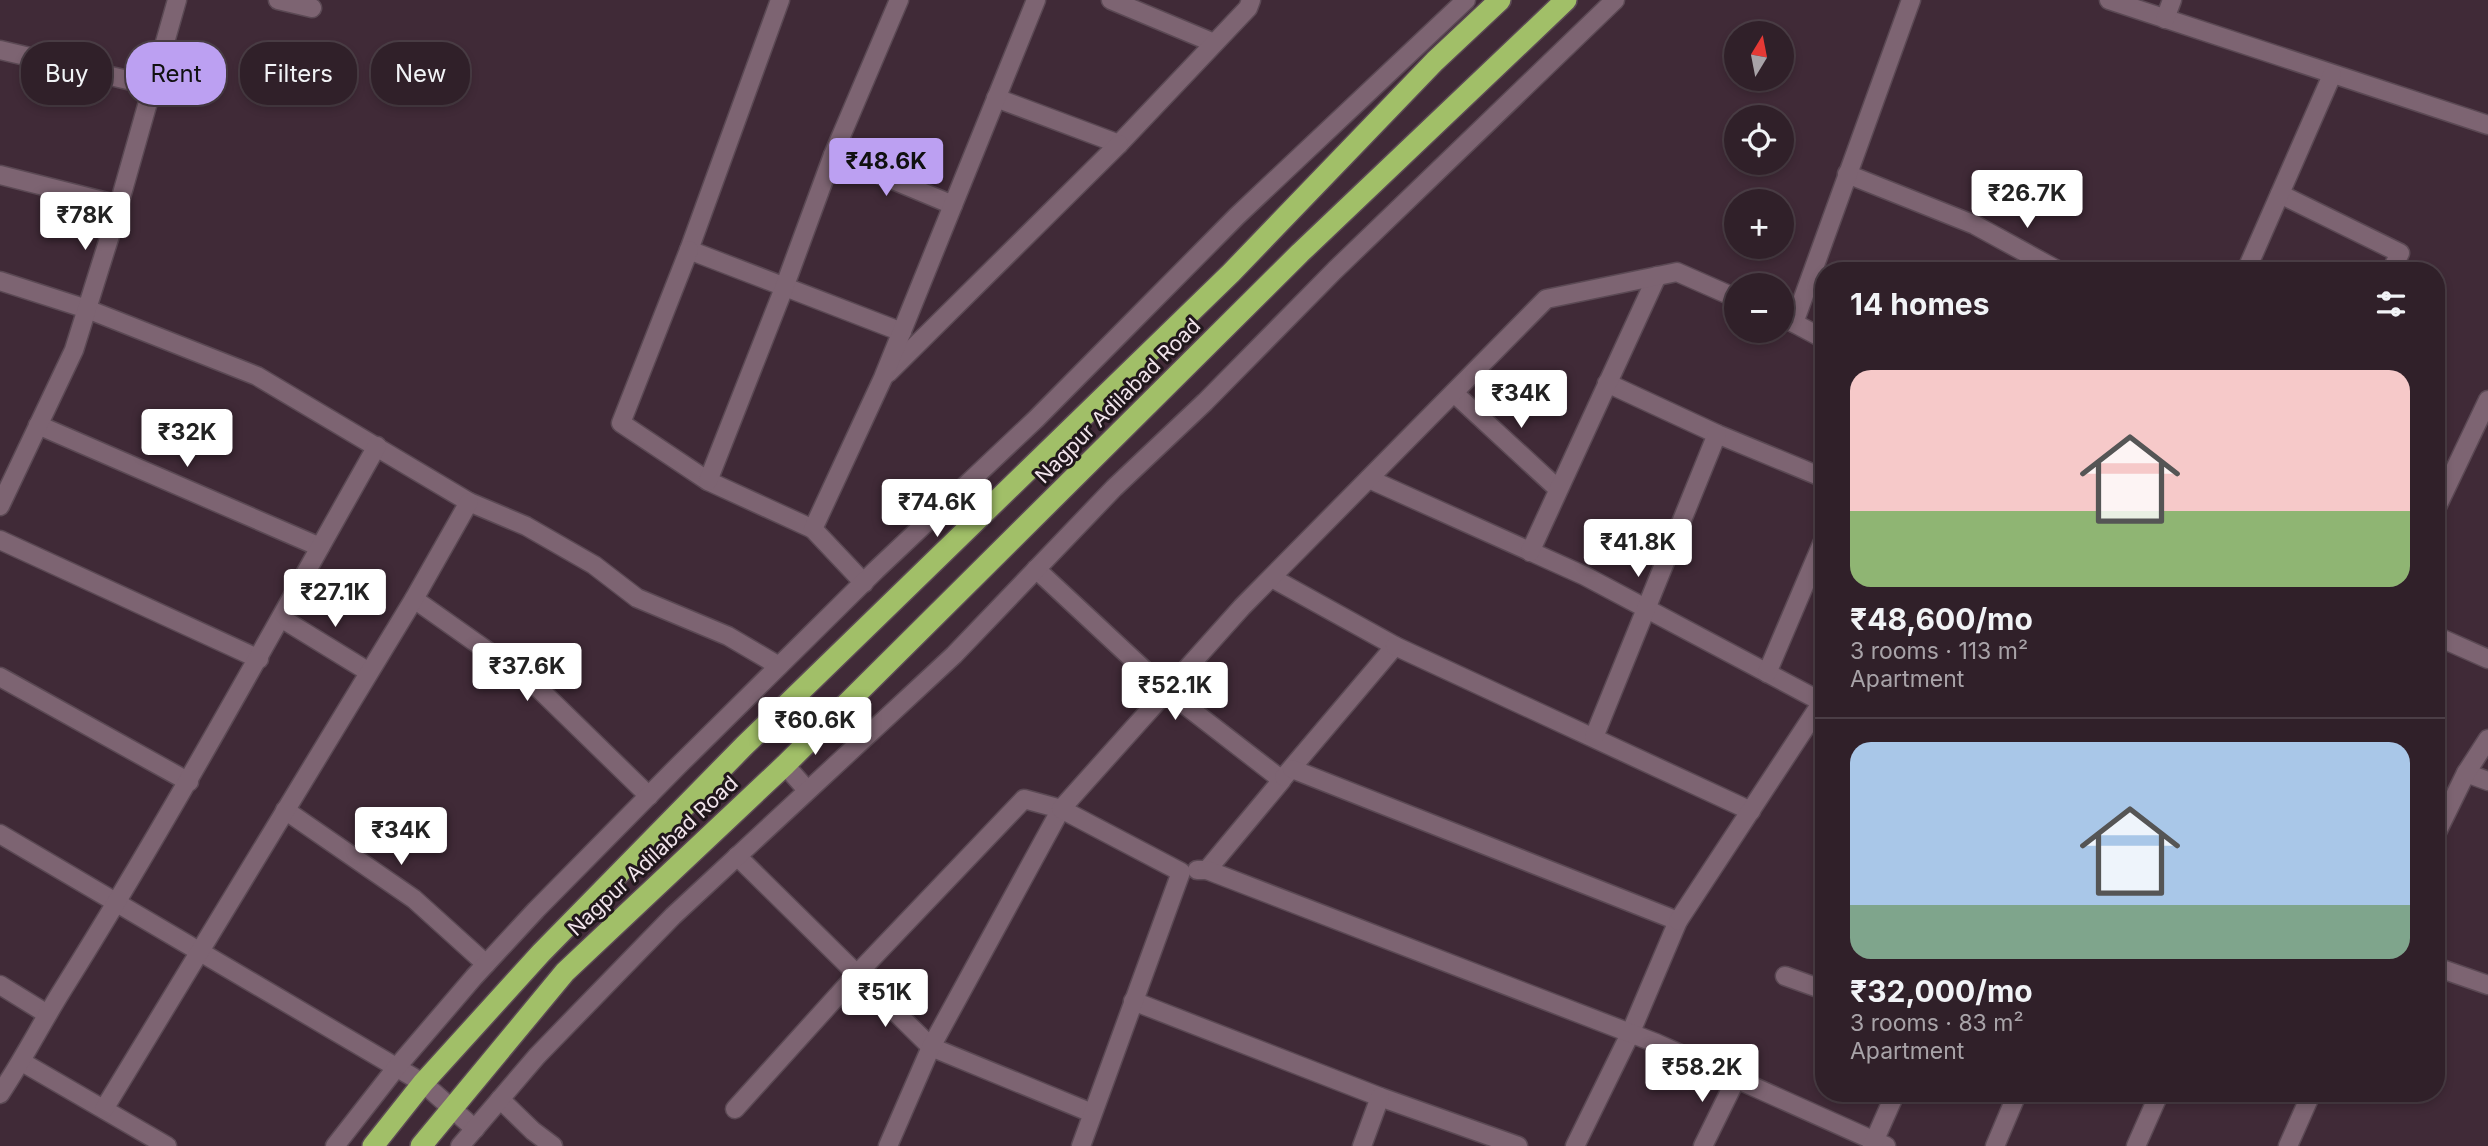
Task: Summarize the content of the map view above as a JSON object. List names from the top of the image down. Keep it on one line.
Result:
{"streets":{"highway":["Nagpur Adilabad Road"]},"north":"top","page":{"map_buttons":["+","−"],"chip":["Buy","Rent","Filters","New"],"price":["₹48.6K","₹26.7K","₹78K","₹34K","₹32K","₹74.6K","₹41.8K","₹27.1K","₹37.6K","₹52.1K","₹60.6K","₹34K","₹51K","₹58.2K"],"heading":"14 homes","list":[{"name":"₹48,600/mo","note":"3 rooms · 113 m² · Apartment"},{"name":"₹32,000/mo","note":"3 rooms · 83 m² · Apartment"}]}}
